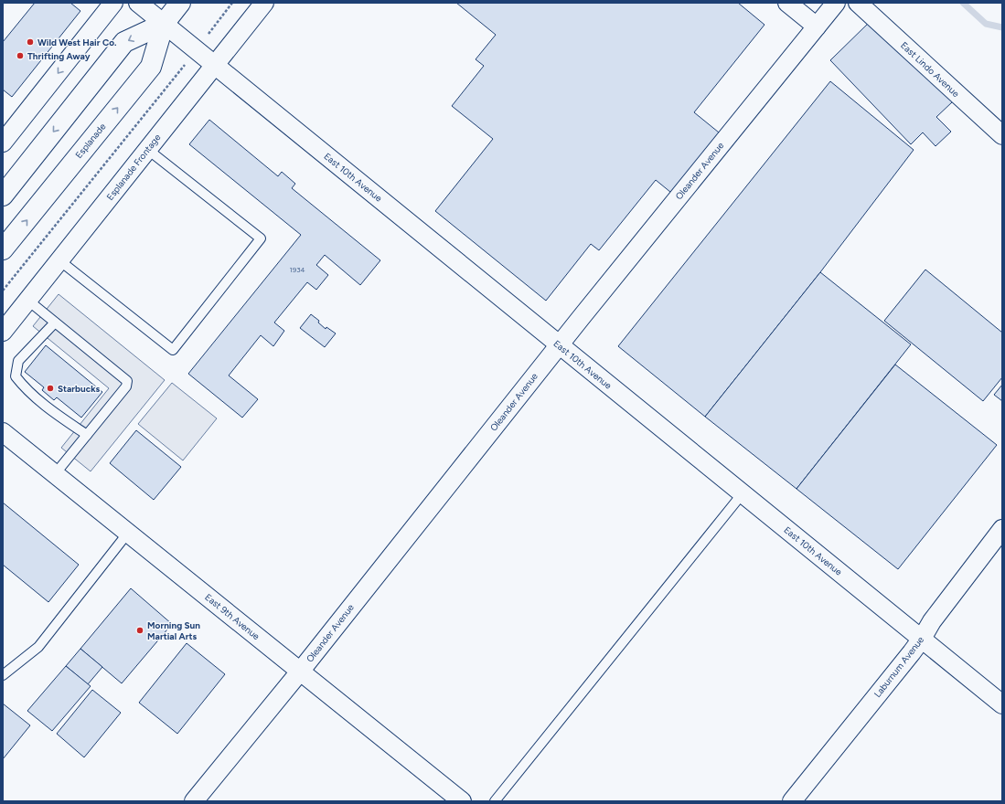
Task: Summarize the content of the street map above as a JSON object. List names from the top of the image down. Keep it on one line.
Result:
{"streets":{"main road":["Esplanade"],"street":["East Lindo Avenue","Esplanade Frontage","Oleander Avenue","East 10th Avenue","East 9th Avenue","Laburnum Avenue"]},"crossings":[["Esplanade","East 10th Avenue"],["Esplanade Frontage","East 10th Avenue"],["Oleander Avenue","East 10th Avenue"],["Oleander Avenue","East 9th Avenue"],["East 10th Avenue","Laburnum Avenue"]],"places":["Wild West Hair Co.","Thrifting Away","Starbucks","Morning Sun Martial Arts"],"house_numbers":["1934"]}
